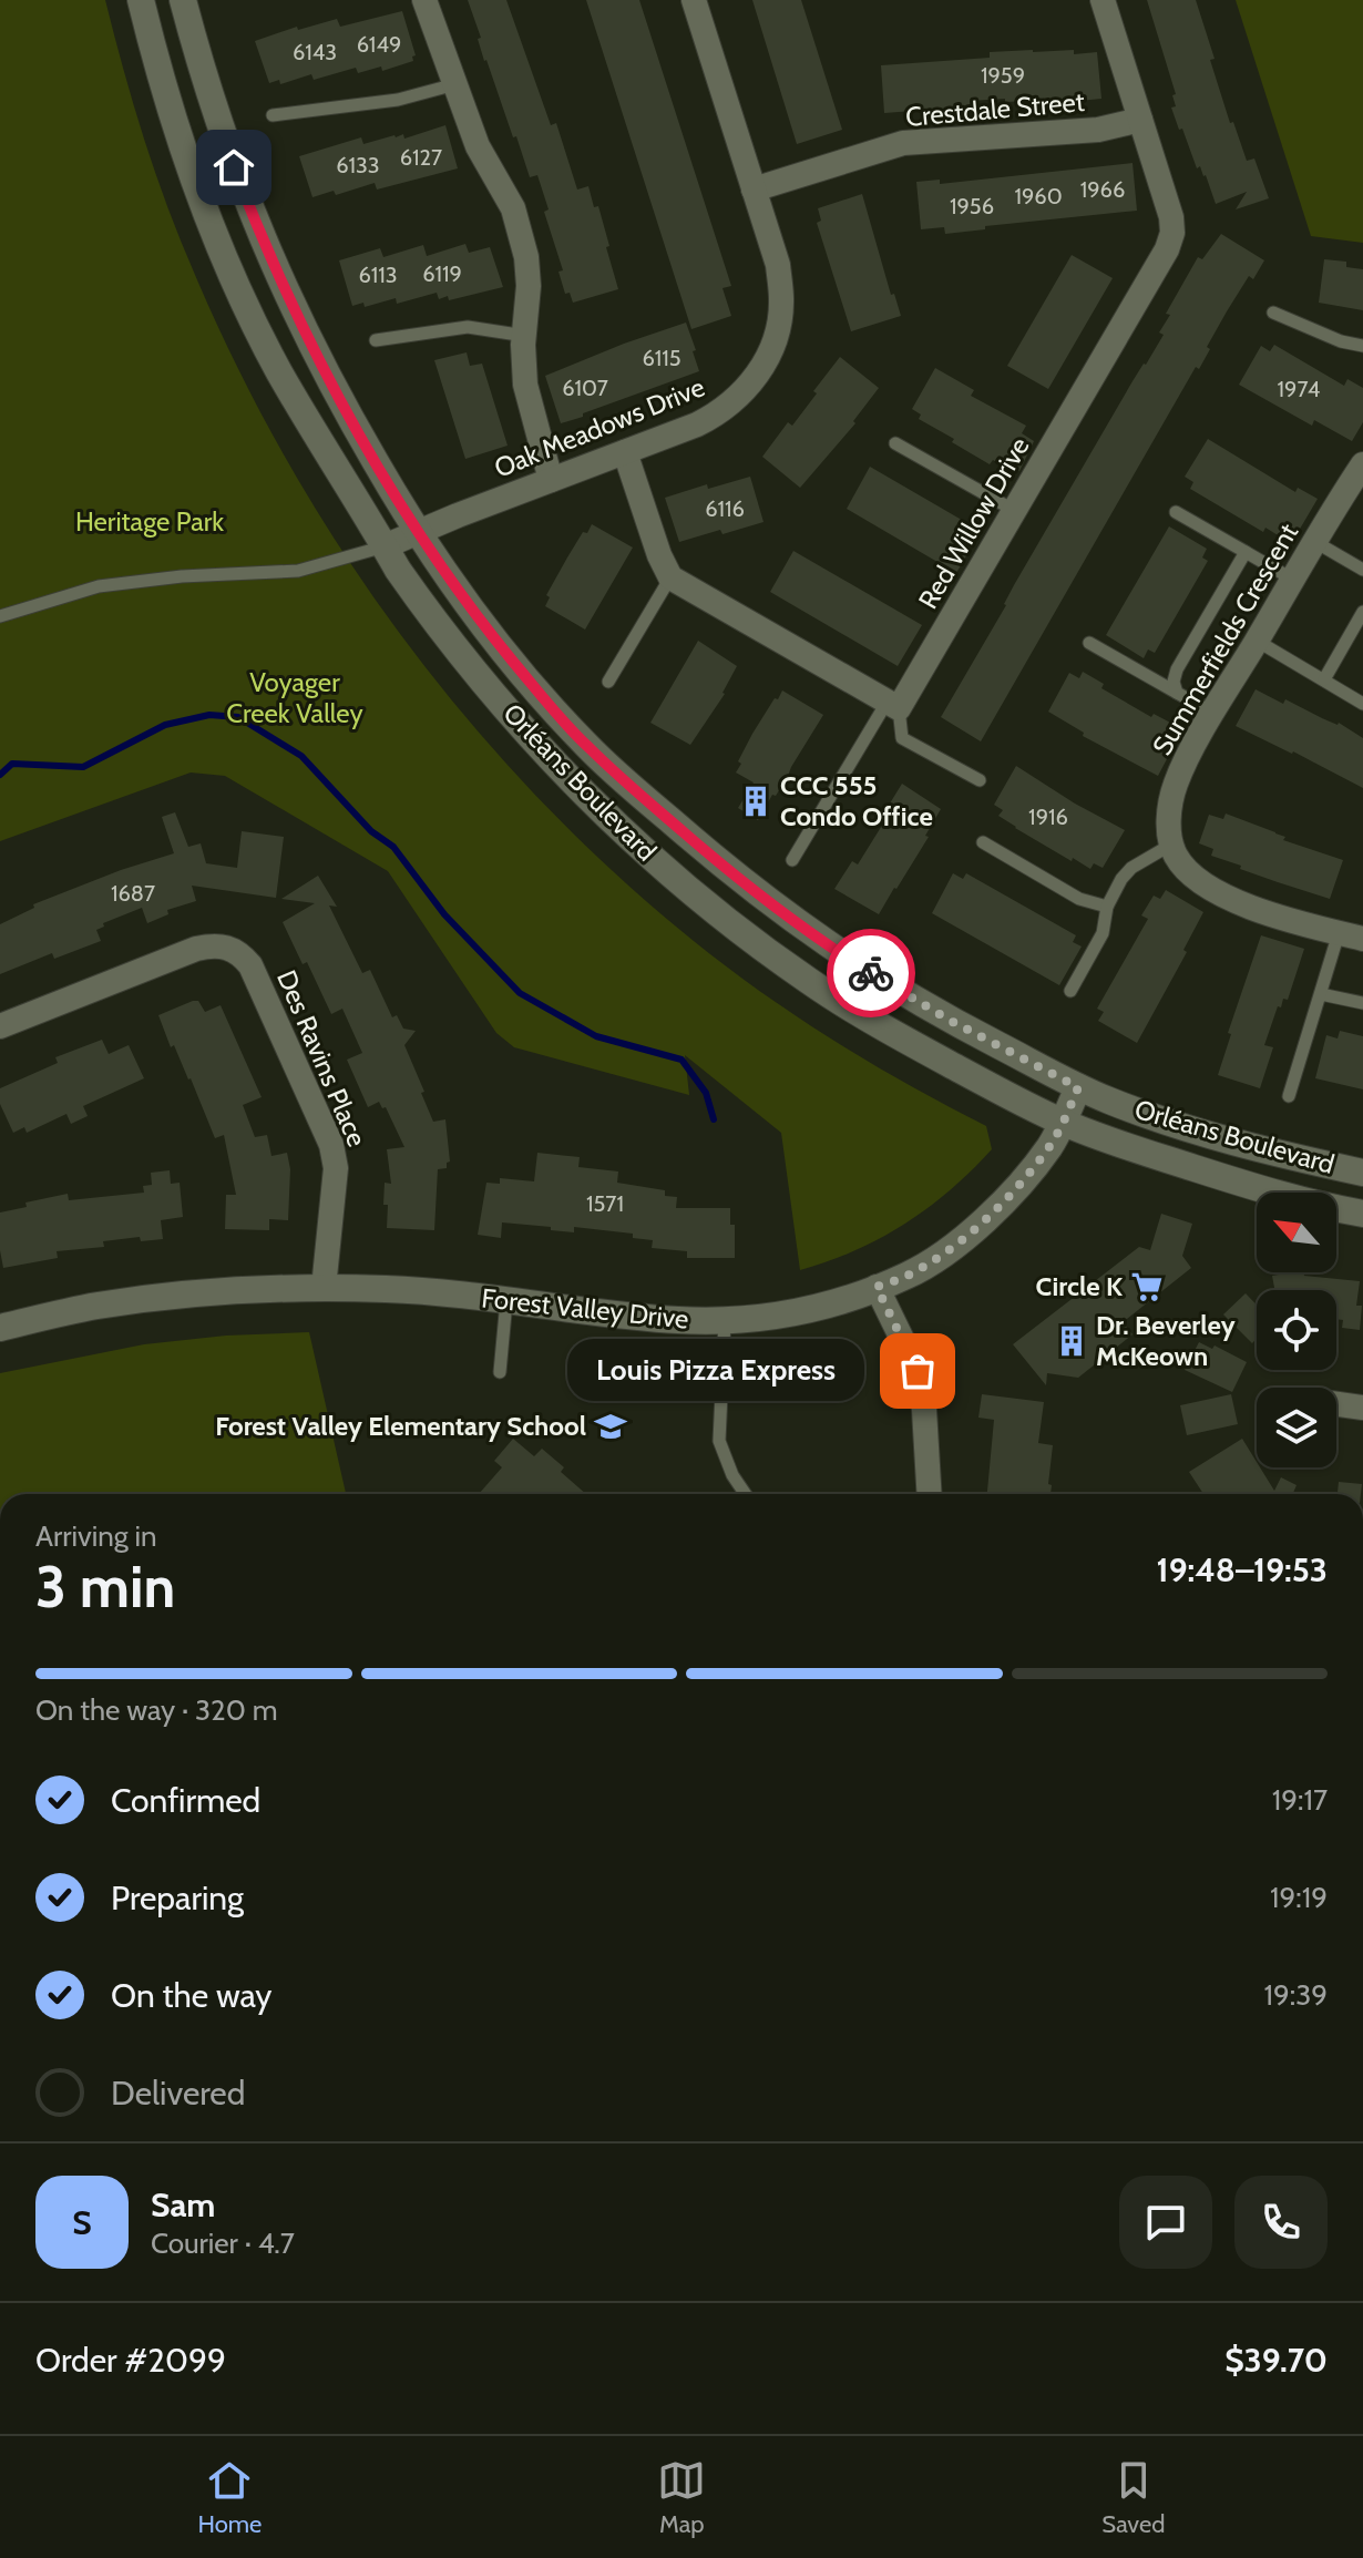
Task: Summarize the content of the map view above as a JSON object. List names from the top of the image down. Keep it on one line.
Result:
{"streets":{"main road":["Orléans Boulevard","Forest Valley Drive"],"street":["Crestdale Street","Oak Meadows Drive","Red Willow Drive","Summerfields Crescent","Des Ravins Place"]},"crossings":[["Crestdale Street","Oak Meadows Drive"],["Crestdale Street","Red Willow Drive"],["Oak Meadows Drive","Orléans Boulevard"],["Orléans Boulevard","Forest Valley Drive"],["Des Ravins Place","Forest Valley Drive"]],"parks":["Heritage Park","Voyager Creek Valley"],"places":{"building":["CCC 555 Condo Office","Dr. Beverley McKeown"],"supermarket":["Circle K"],"other":["Louis Pizza Express"],"school or university":["Forest Valley Elementary School"]},"house_numbers":["6149","6143","1959","6127","6133","1966","1960","1956","6119","6113","6115","6107","1974","6116","1916","1687","1571"],"north":"top left","page":{"bubble":"Louis Pizza Express","heading":["3 min","Arriving in","19:48–19:53"],"panel":["Sam","Courier · 4.7","Order #2099","$39.70"],"bar":"On the way · 320 m","list":[["Confirmed","19:17"],["Preparing","19:19"],["On the way","19:39"],"Delivered"],"round":"S","tabs":["Home","Map","Saved"]}}
